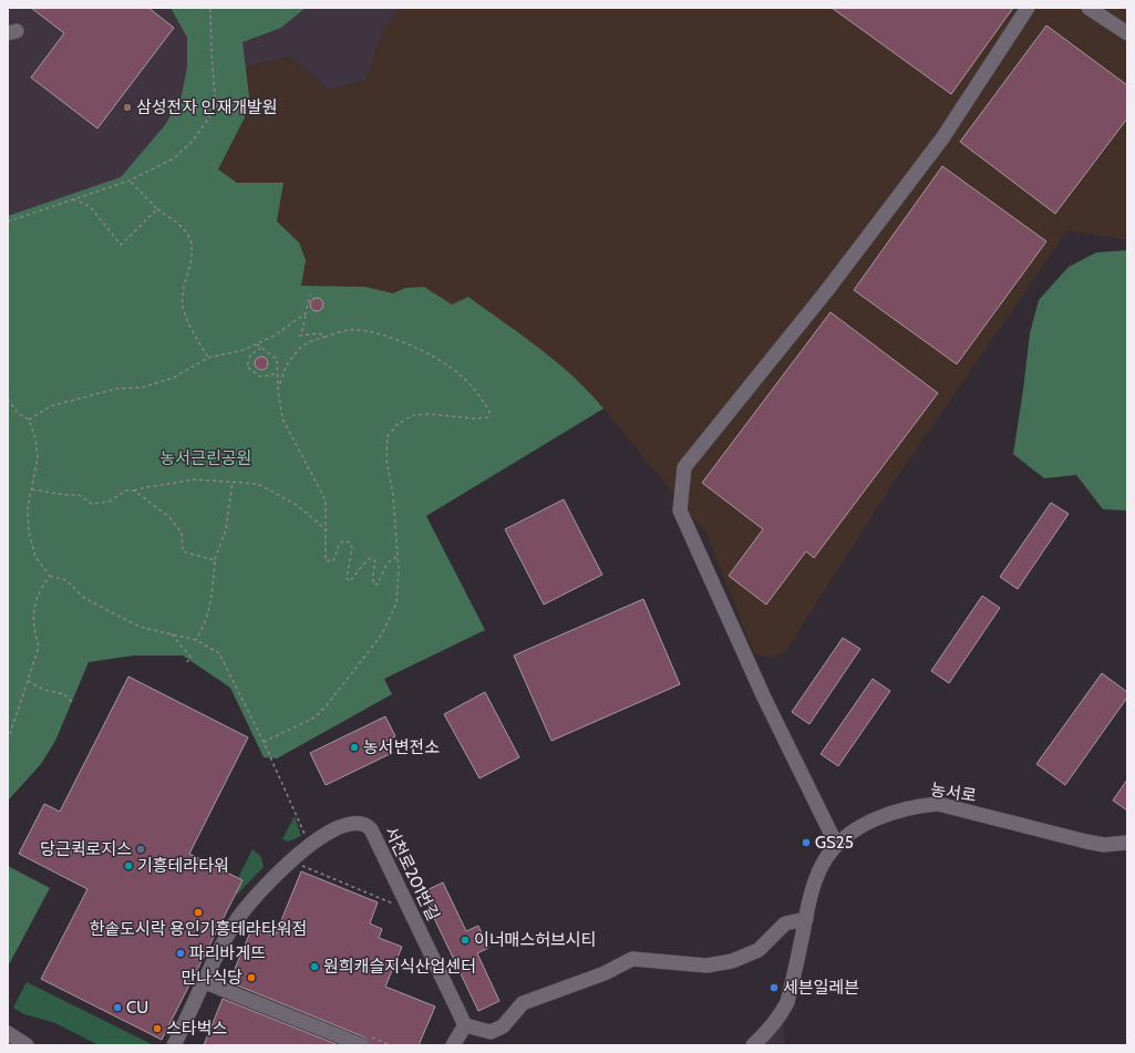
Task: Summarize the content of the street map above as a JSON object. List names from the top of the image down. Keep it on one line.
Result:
{"streets":{"street":["농서로","서천로201번길"]},"parks":["농서근린공원"],"places":["삼성전자 인재개발원","농서변전소","GS25","당근퀵로지스","기흥테라타워","한솥도시락 용인기흥테라타워점","이너매스허브시티","파리바게뜨","원희캐슬지식산업센터","만나식당","세븐일레븐","CU","스타벅스"]}
